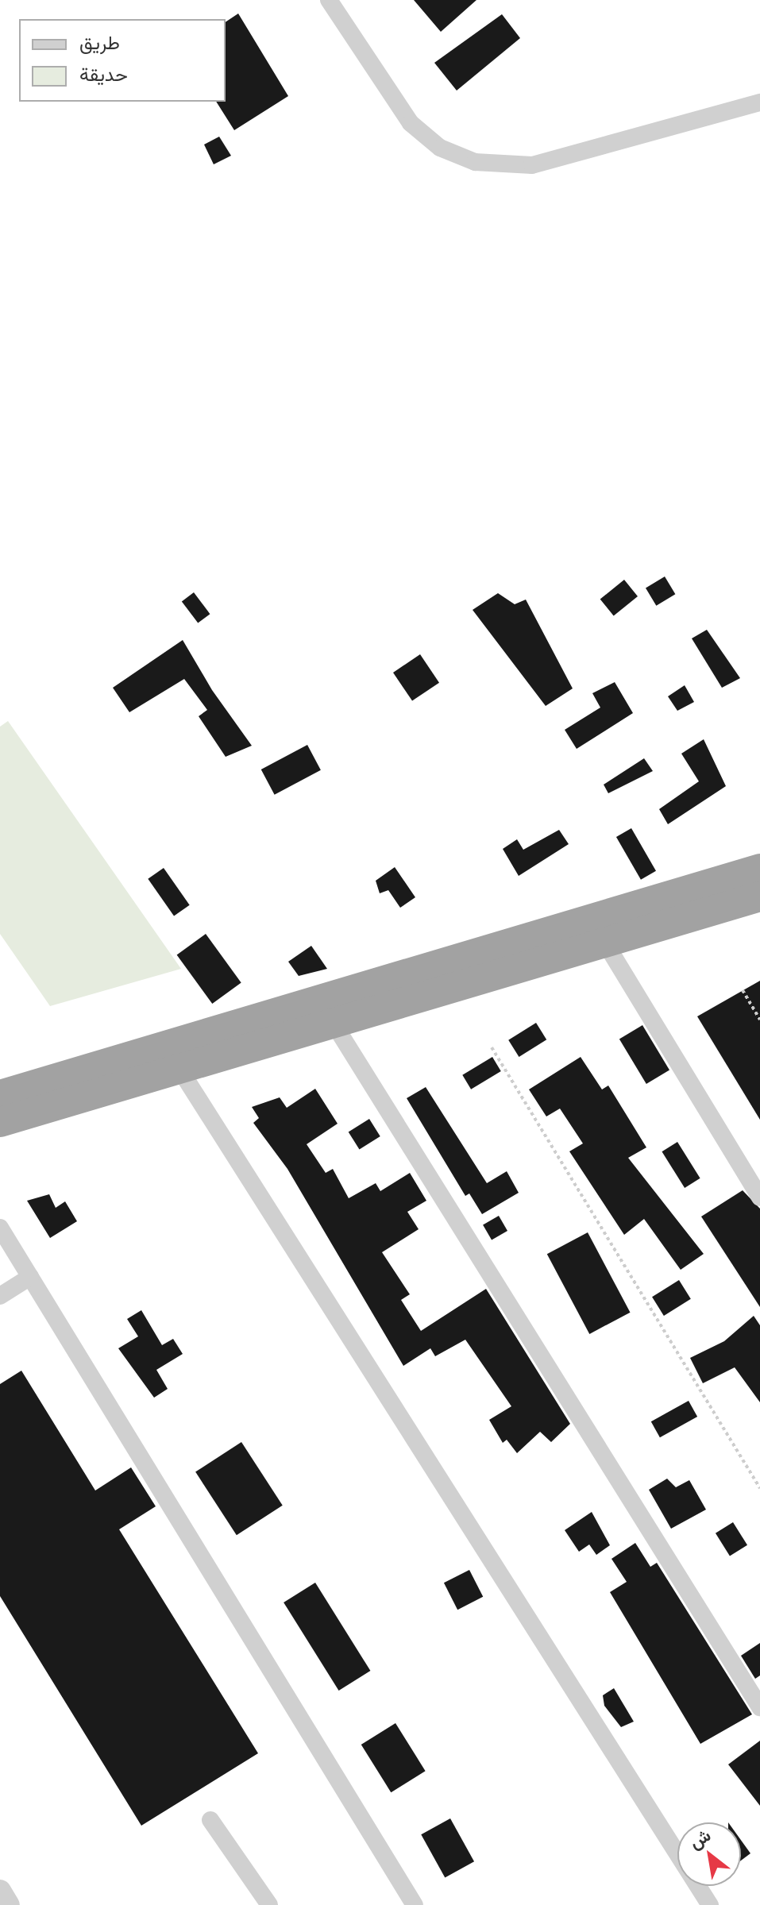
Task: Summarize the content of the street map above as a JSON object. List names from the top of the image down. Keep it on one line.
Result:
{"legend":["طريق","حديقة"],"north":"top left"}
